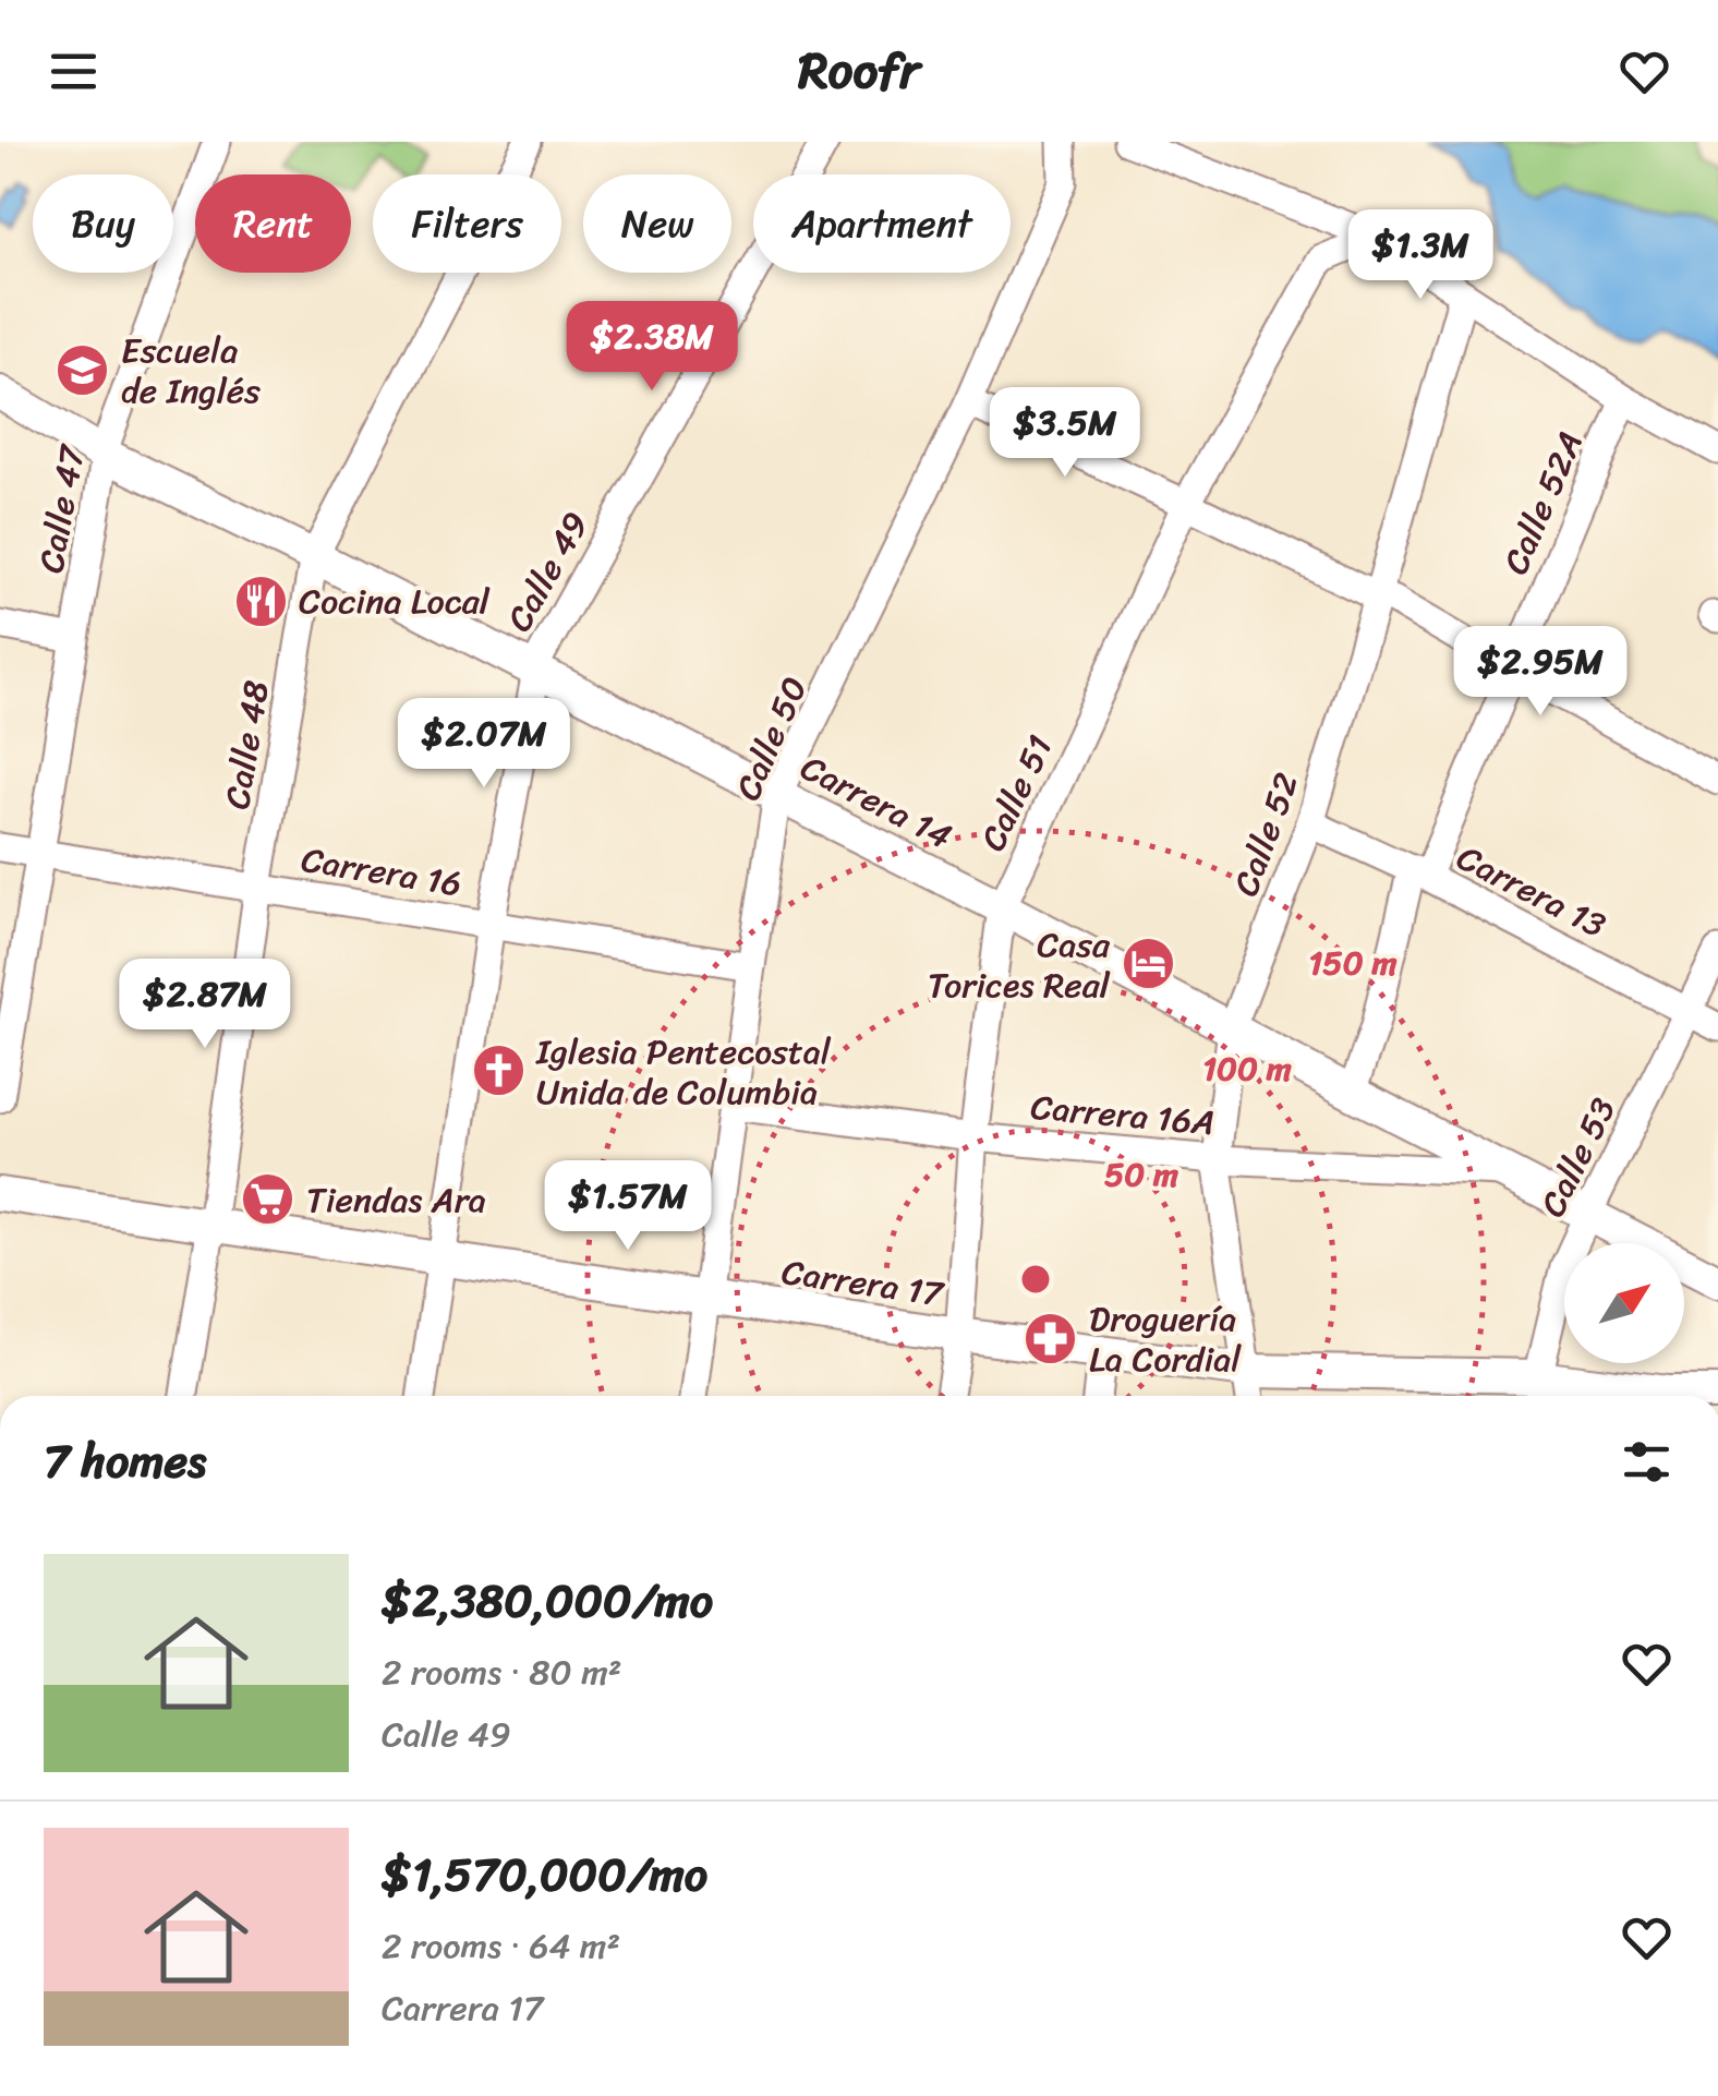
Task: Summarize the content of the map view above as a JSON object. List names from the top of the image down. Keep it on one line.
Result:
{"streets":{"main road":["Carrera 14","Carrera 17"],"street":["Calle 52A","Calle 47","Calle 49","Calle 50","Calle 48","Calle 51","Calle 52","Carrera 16","Carrera 13","Carrera 16A","Calle 53"]},"crossings":[["Calle 52A","Carrera 14"],["Calle 52A","Carrera 13"],["Calle 47","Carrera 14"],["Calle 47","Carrera 16"],["Calle 49","Carrera 14"],["Calle 49","Carrera 16"],["Calle 49","Carrera 17"],["Calle 50","Carrera 14"],["Calle 50","Carrera 16"],["Calle 50","Carrera 16A"],["Calle 50","Carrera 17"],["Calle 48","Carrera 14"],["Calle 48","Carrera 16"],["Calle 48","Carrera 17"],["Calle 51","Carrera 14"],["Calle 51","Carrera 16A"],["Calle 51","Carrera 17"],["Carrera 14","Calle 52"],["Carrera 14","Carrera 16A"],["Carrera 14","Calle 53"],["Calle 52","Carrera 13"],["Calle 52","Carrera 16A"],["Calle 52","Carrera 17"],["Carrera 13","Calle 53"],["Calle 53","Carrera 17"]],"places":{"school or university":["Escuela de Inglés"],"restaurant":["Cocina Local"],"hotel":["Casa Torices Real"],"church":["Iglesia Pentecostal Unida de Columbia"],"supermarket":["Tiendas Ara"],"pharmacy":["Droguería La Cordial"]},"north":"top right","page":{"header":"Roofr","chip":["Buy","Rent","Filters","New","Apartment"],"price":["$1.3M","$2.38M","$3.5M","$2.95M","$2.07M","$2.87M","$1.57M"],"heading":"7 homes","list":[{"name":"$2,380,000/mo","note":"2 rooms · 80 m² · Calle 49"},{"name":"$1,570,000/mo","note":"2 rooms · 64 m² · Carrera 17"}]},"rings":["150 m","100 m","50 m"]}
